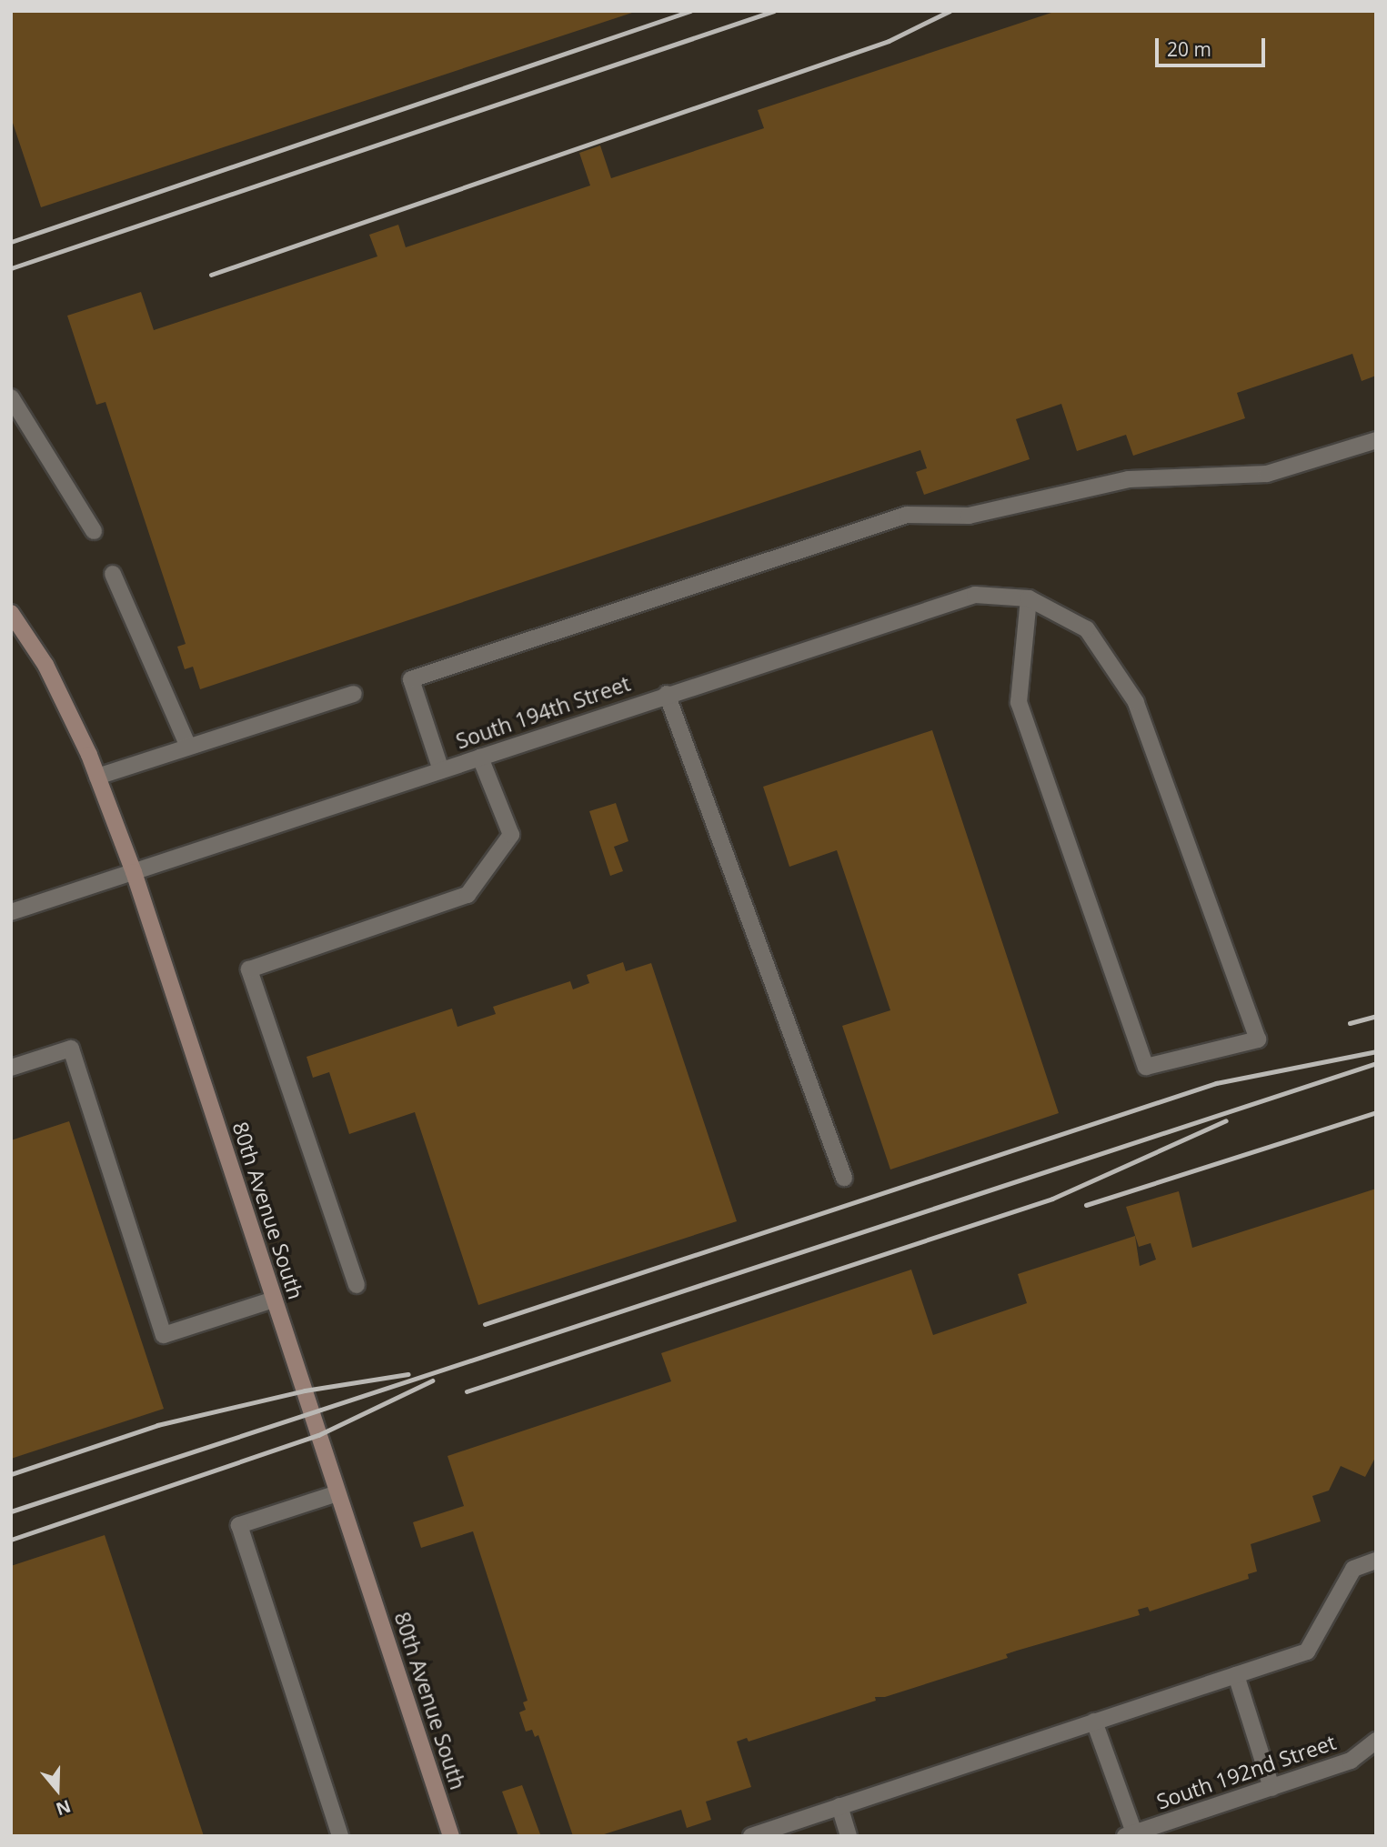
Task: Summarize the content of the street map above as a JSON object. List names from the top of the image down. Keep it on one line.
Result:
{"streets":{"street":["South 194th Street","80th Avenue South","South 192nd Street"]},"crossings":[["South 194th Street","80th Avenue South"]],"scale_bar":"20 m","north":"bottom"}
